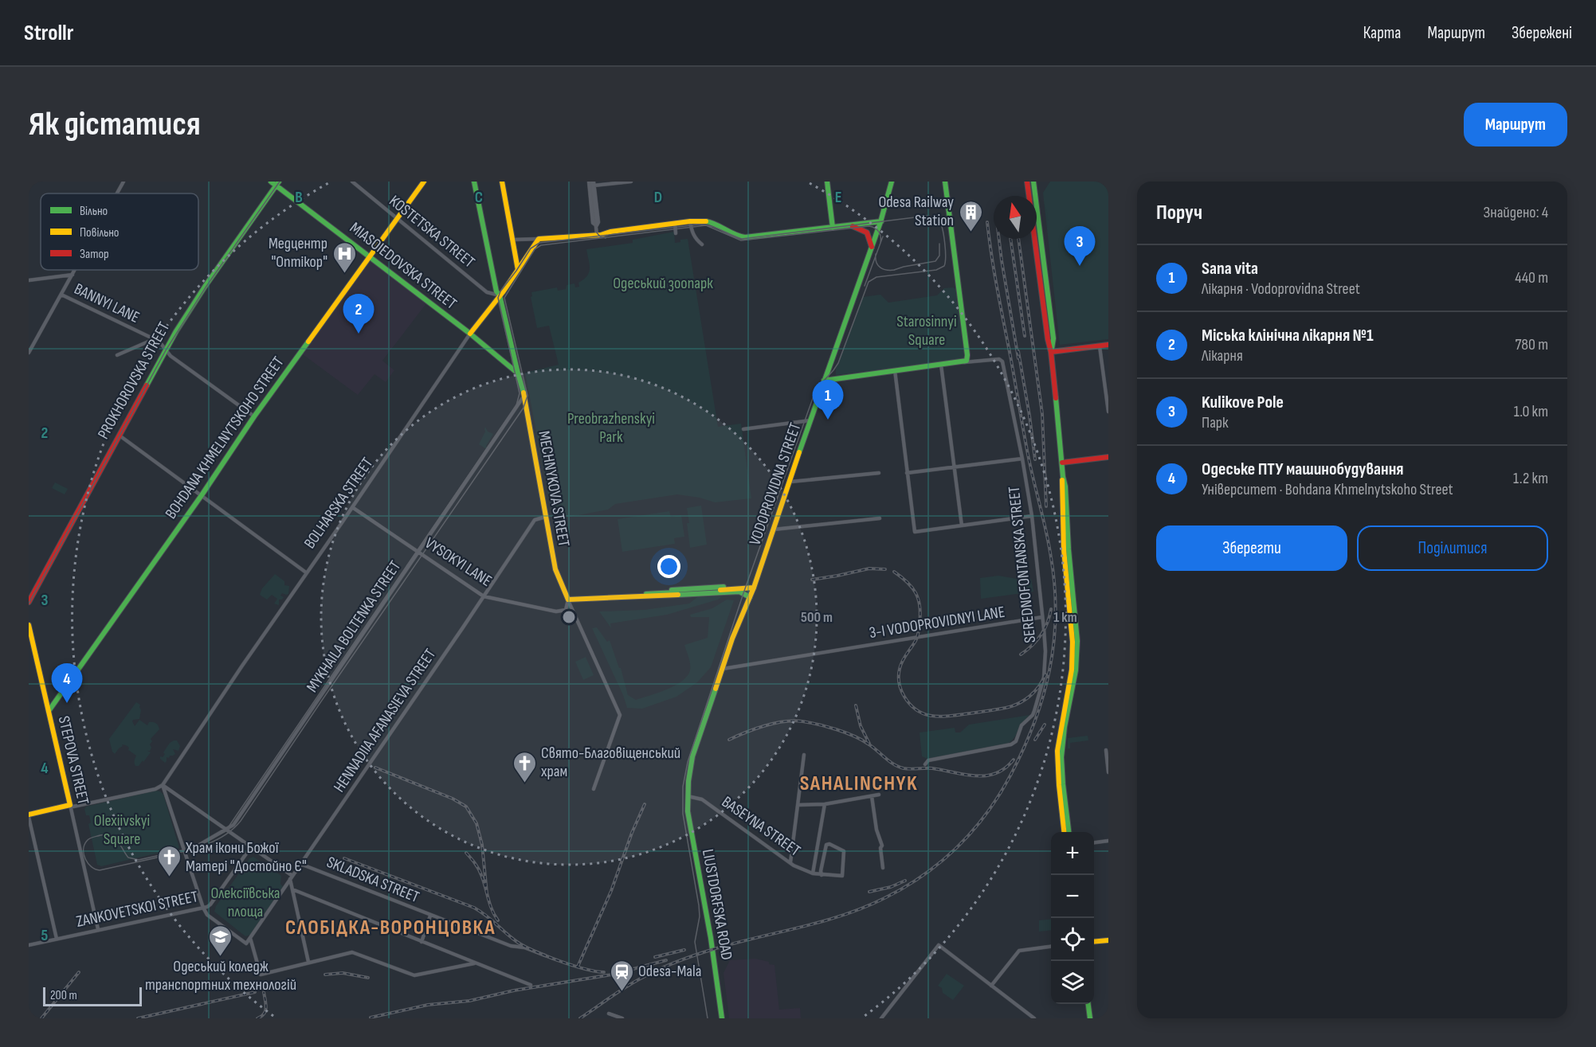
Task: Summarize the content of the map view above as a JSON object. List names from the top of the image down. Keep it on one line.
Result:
{"streets":{"main road":["MIASOIEDOVSKA STREET","PROKHOROVSKA STREET","BOHDANA KHMELNYTSKOHO STREET","VODOPROVIDNA STREET","MECHNYKOVA STREET","BOLHARSKA STREET","STEPOVA STREET","LIUSTDORFSKA ROAD"],"street":["KOSTETSKA STREET","BANNYI LANE","VYSOKYI LANE","SEREDNOFONTANSKA STREET","3-I VODOPROVIDNYI LANE","MYKHAILA BOLTENKA STREET","HENNADIIA AFANASIEVA STREET","BASEYNA STREET","SKLADSKA STREET","ZANKOVETSKOI STREET"]},"crossings":[["KOSTETSKA STREET","BOHDANA KHMELNYTSKOHO STREET"],["KOSTETSKA STREET","MECHNYKOVA STREET"],["KOSTETSKA STREET","BOLHARSKA STREET"],["MIASOIEDOVSKA STREET","PROKHOROVSKA STREET"],["MIASOIEDOVSKA STREET","BOHDANA KHMELNYTSKOHO STREET"],["MIASOIEDOVSKA STREET","MECHNYKOVA STREET"],["MIASOIEDOVSKA STREET","BOLHARSKA STREET"],["BANNYI LANE","PROKHOROVSKA STREET"],["BANNYI LANE","BOHDANA KHMELNYTSKOHO STREET"],["BOHDANA KHMELNYTSKOHO STREET","STEPOVA STREET"],["VODOPROVIDNA STREET","3-I VODOPROVIDNYI LANE"],["VODOPROVIDNA STREET","BASEYNA STREET"],["VODOPROVIDNA STREET","LIUSTDORFSKA ROAD"],["MECHNYKOVA STREET","BOLHARSKA STREET"],["MECHNYKOVA STREET","VYSOKYI LANE"],["MECHNYKOVA STREET","MYKHAILA BOLTENKA STREET"],["MECHNYKOVA STREET","HENNADIIA AFANASIEVA STREET"],["BOLHARSKA STREET","VYSOKYI LANE"],["VYSOKYI LANE","MYKHAILA BOLTENKA STREET"],["VYSOKYI LANE","HENNADIIA AFANASIEVA STREET"],["SEREDNOFONTANSKA STREET","3-I VODOPROVIDNYI LANE"],["HENNADIIA AFANASIEVA STREET","SKLADSKA STREET"],["HENNADIIA AFANASIEVA STREET","ZANKOVETSKOI STREET"],["STEPOVA STREET","ZANKOVETSKOI STREET"],["BASEYNA STREET","LIUSTDORFSKA ROAD"]],"districts":["SAHALINCHYK","СЛОБІДКА-ВОРОНЦОВКА"],"parks":["Одеський зоопарк","Starosinnyi Square","Preobrazhenskyi Park","Olexiivskyi Square","Олексіївська площа"],"places":{"building":["Odesa Railway Station"],"hospital":["Медцентр \"Оптікор\""],"church":["Свято-Благовіщенський храм","Храм ікони Божої Матері \"Достойно Є\""],"school or university":["Одеський коледж транспортних технологій"],"station":["Odesa-Mala"]},"legend":["Вільно","Повільно","Затор"],"scale_bar":"200 m","north":"top","page":{"header":"Strollr","nav":["Карта","Маршрут","Збережені"],"buttons":["Маршрут",["Зберегти","Поділитися"]],"title":"Як дістатися","heading":["Поруч","Знайдено: 4"],"pins":["3","2","1","4"],"list":[{"mark":"1","name":"Sana vita","note":"Лікарня · Vodoprovidna Street","value":"440 m"},{"mark":"2","name":"Міська клінічна лікарня №1","note":"Лікарня","value":"780 m"},{"mark":"3","name":"Kulikove Pole","note":"Парк","value":"1.0 km"},{"mark":"4","name":"Одеське ПТУ машинобудування","note":"Університет · Bohdana Khmelnytskoho Street","value":"1.2 km"}],"map_buttons":["+","−"],"scale":"200 m"},"grid":{"columns":["B","C","D","E"],"rows":["2","3","4","5"]},"rings":["500 m","1 km"]}
